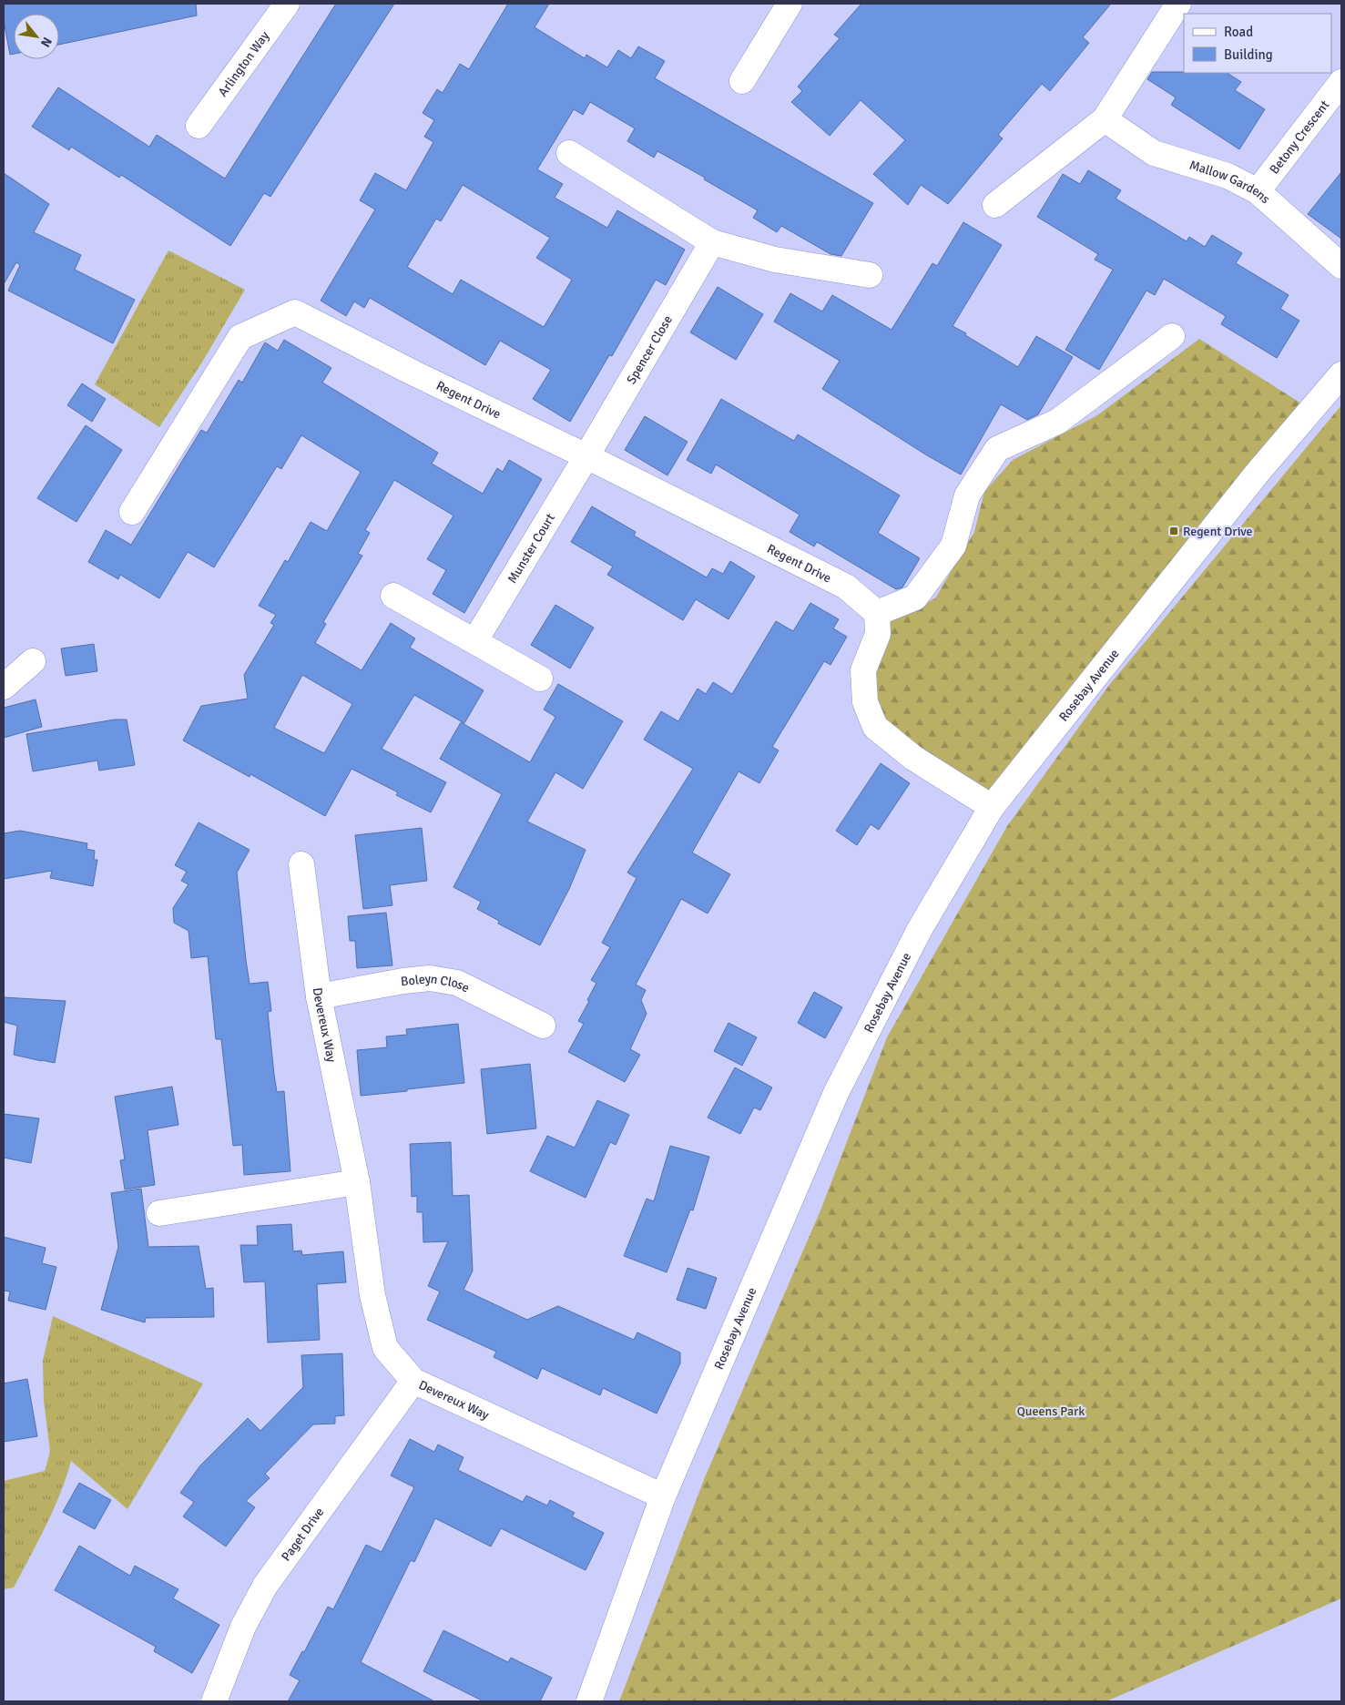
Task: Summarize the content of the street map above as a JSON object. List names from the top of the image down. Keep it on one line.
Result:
{"streets":{"street":["Arlington Way","Betony Crescent","Mallow Gardens","Spencer Close","Regent Drive","Munster Court","Rosebay Avenue","Boleyn Close","Devereux Way","Paget Drive"]},"crossings":[["Betony Crescent","Mallow Gardens"],["Spencer Close","Regent Drive"],["Spencer Close","Munster Court"],["Regent Drive","Munster Court"],["Rosebay Avenue","Devereux Way"],["Boleyn Close","Devereux Way"],["Devereux Way","Paget Drive"]],"parks":["Queens Park"],"places":{"transit":["Regent Drive"]},"legend":["Road","Building"],"north":"bottom right"}
